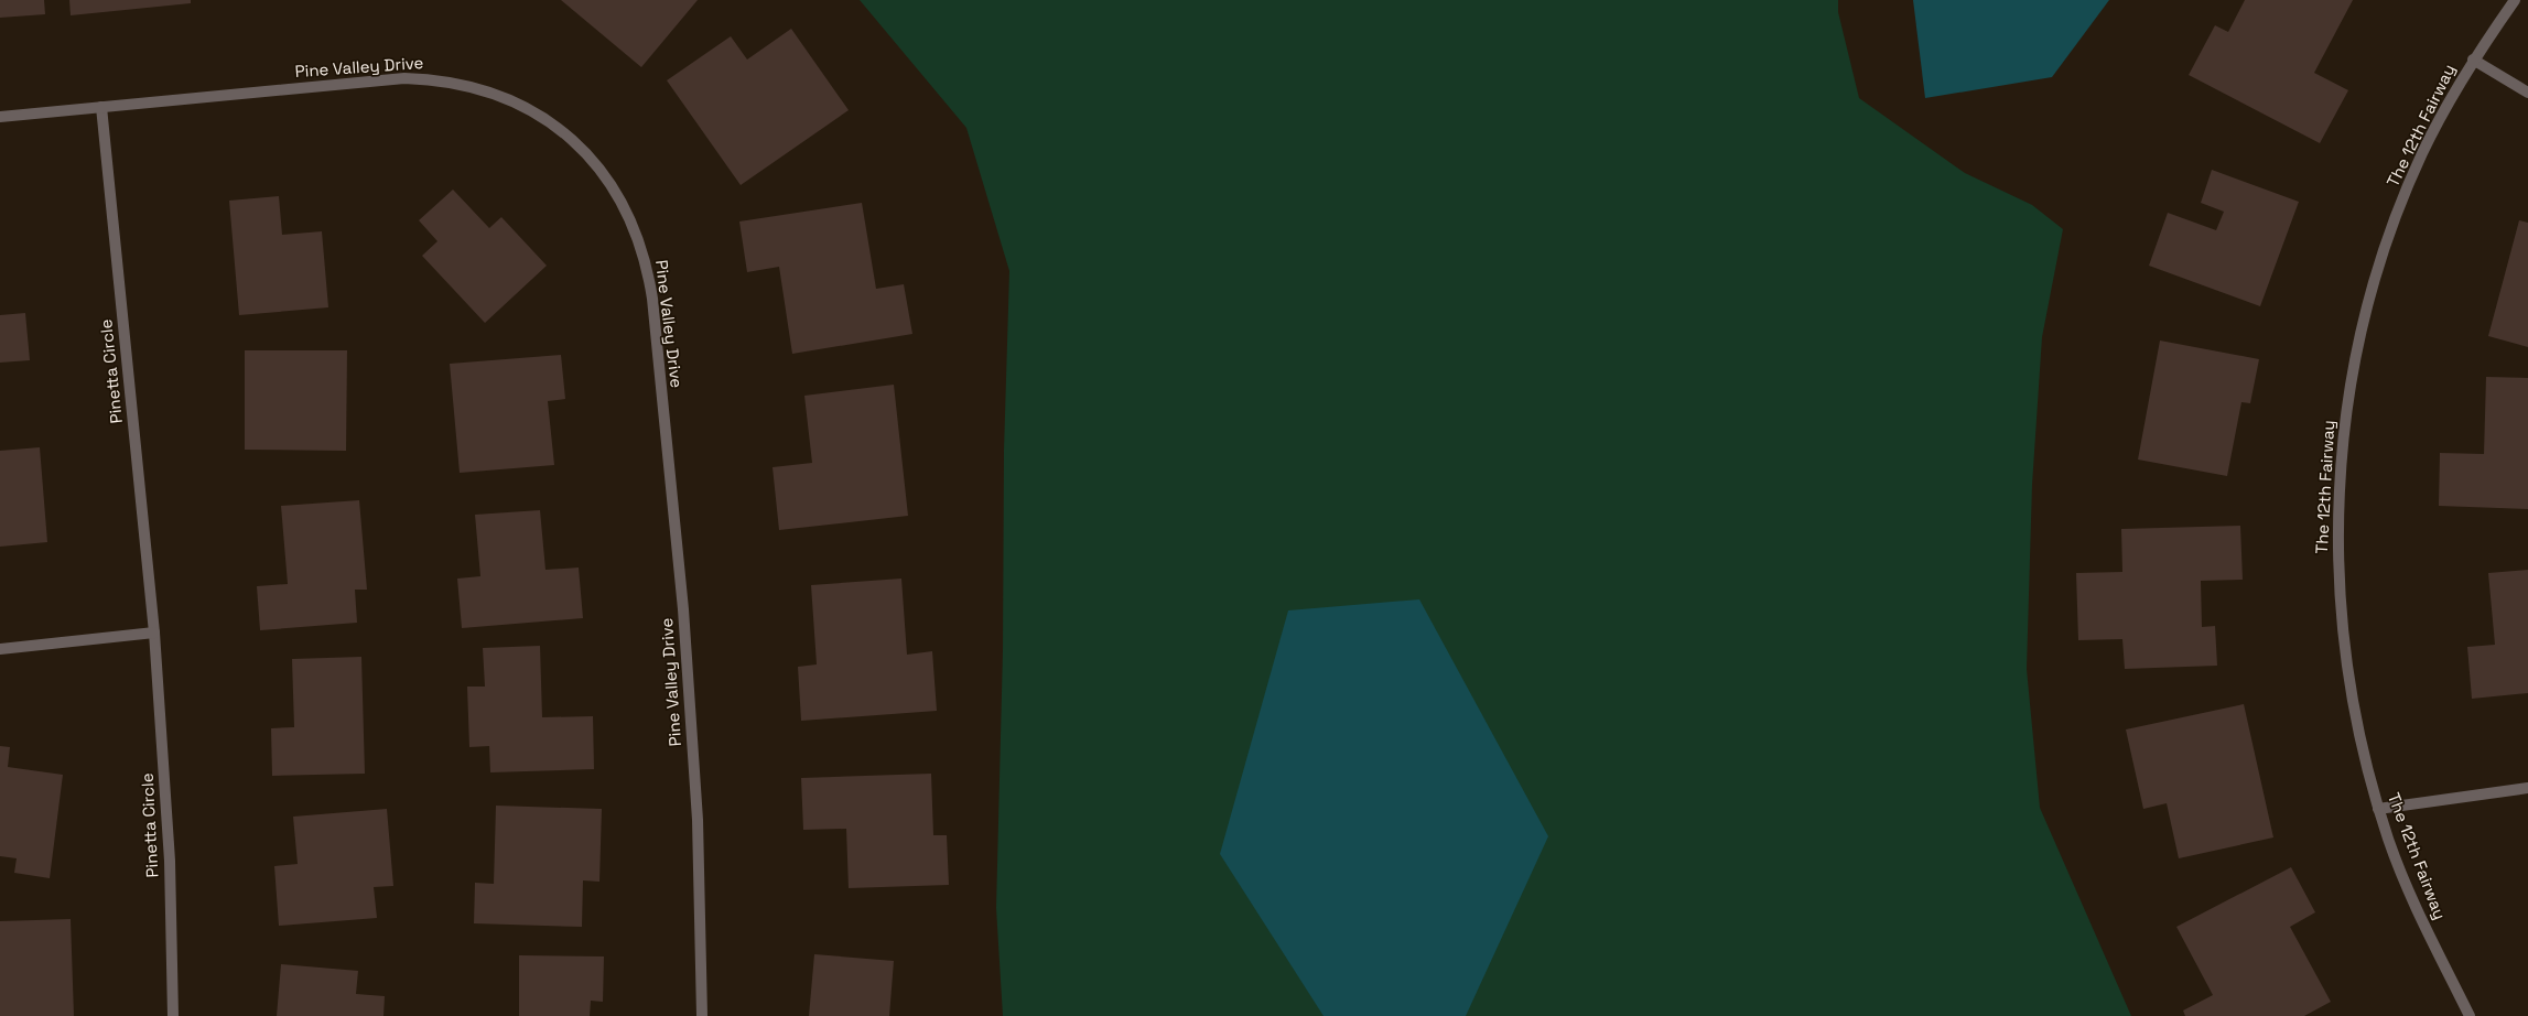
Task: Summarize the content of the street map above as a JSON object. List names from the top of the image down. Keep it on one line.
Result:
{"streets":{"street":["Pine Valley Drive","The 12th Fairway","Pinetta Circle"]},"crossings":[["Pine Valley Drive","Pinetta Circle"]]}
